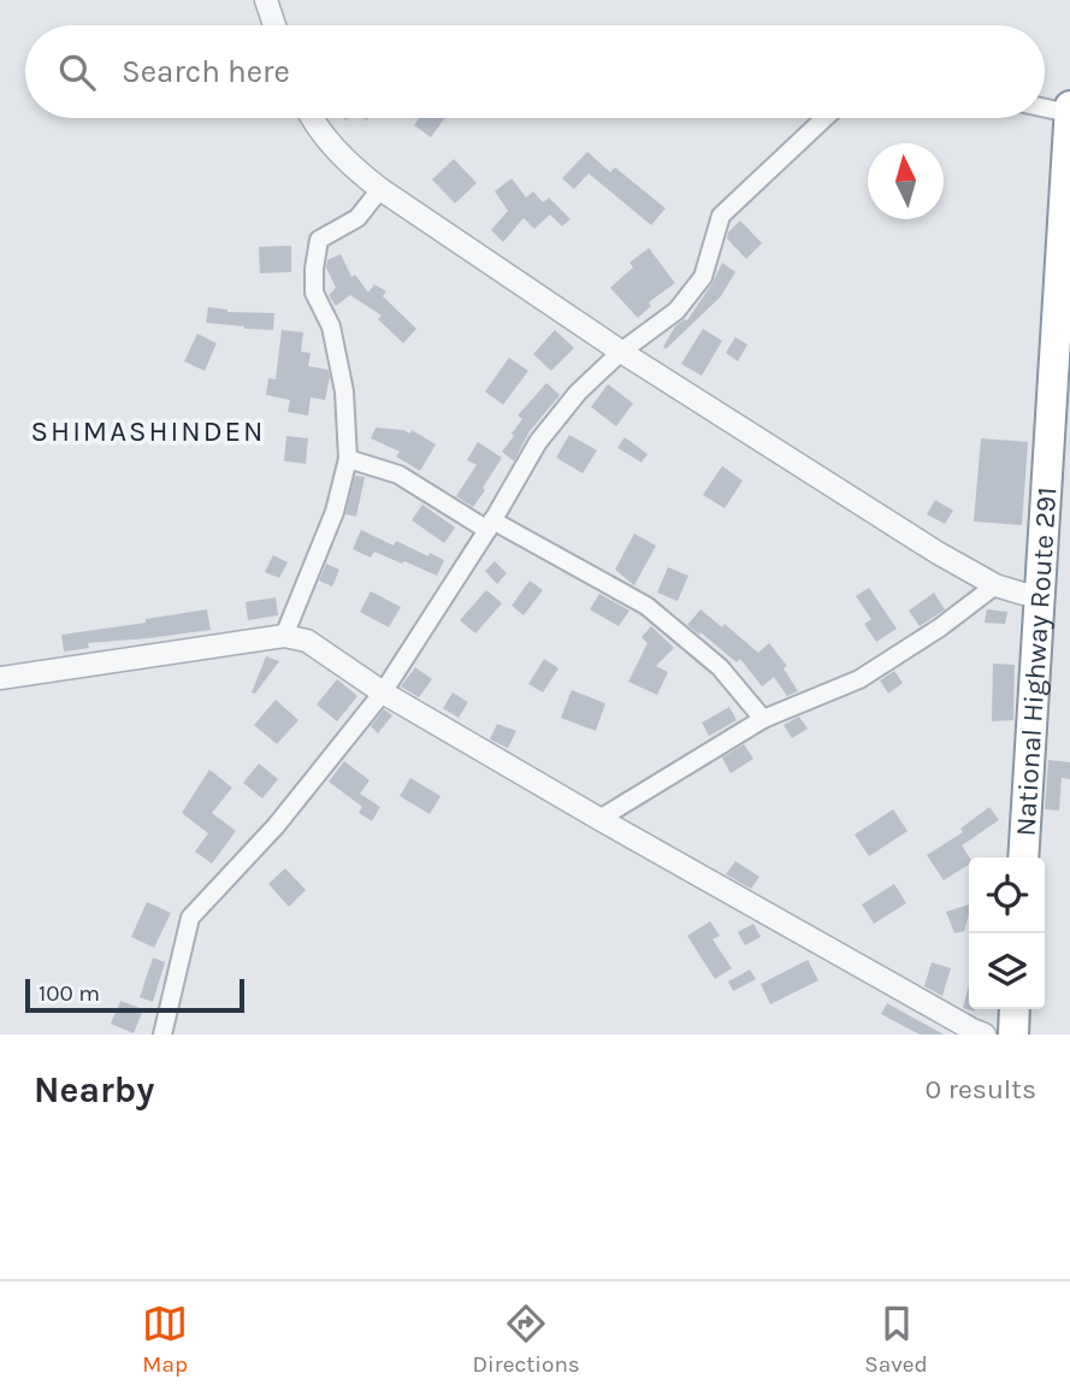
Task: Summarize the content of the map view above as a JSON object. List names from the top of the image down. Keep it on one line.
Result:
{"streets":{"highway":["National Highway Route 291"]},"districts":["SHIMASHINDEN"],"scale_bar":"100 m","north":"top","page":{"search":"Search here","scale":"100 m","heading":["Nearby","0 results"],"nav":["Map","Directions","Saved"]}}
